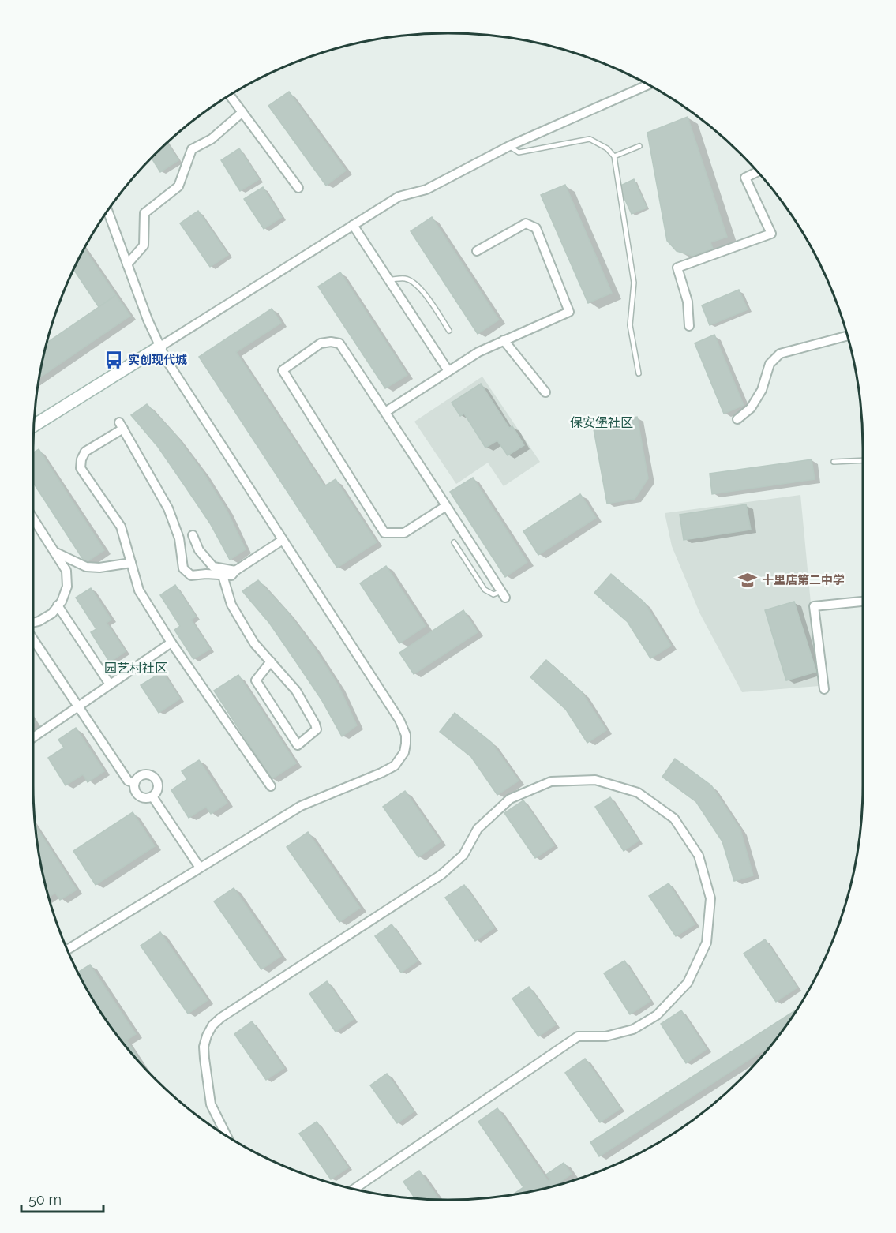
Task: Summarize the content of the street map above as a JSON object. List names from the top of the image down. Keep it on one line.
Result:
{"districts":["保安堡社区","园艺村社区"],"places":{"bus stop":["实创现代城"],"school or university":["十里店第二中学"]},"scale_bar":"50 m"}
